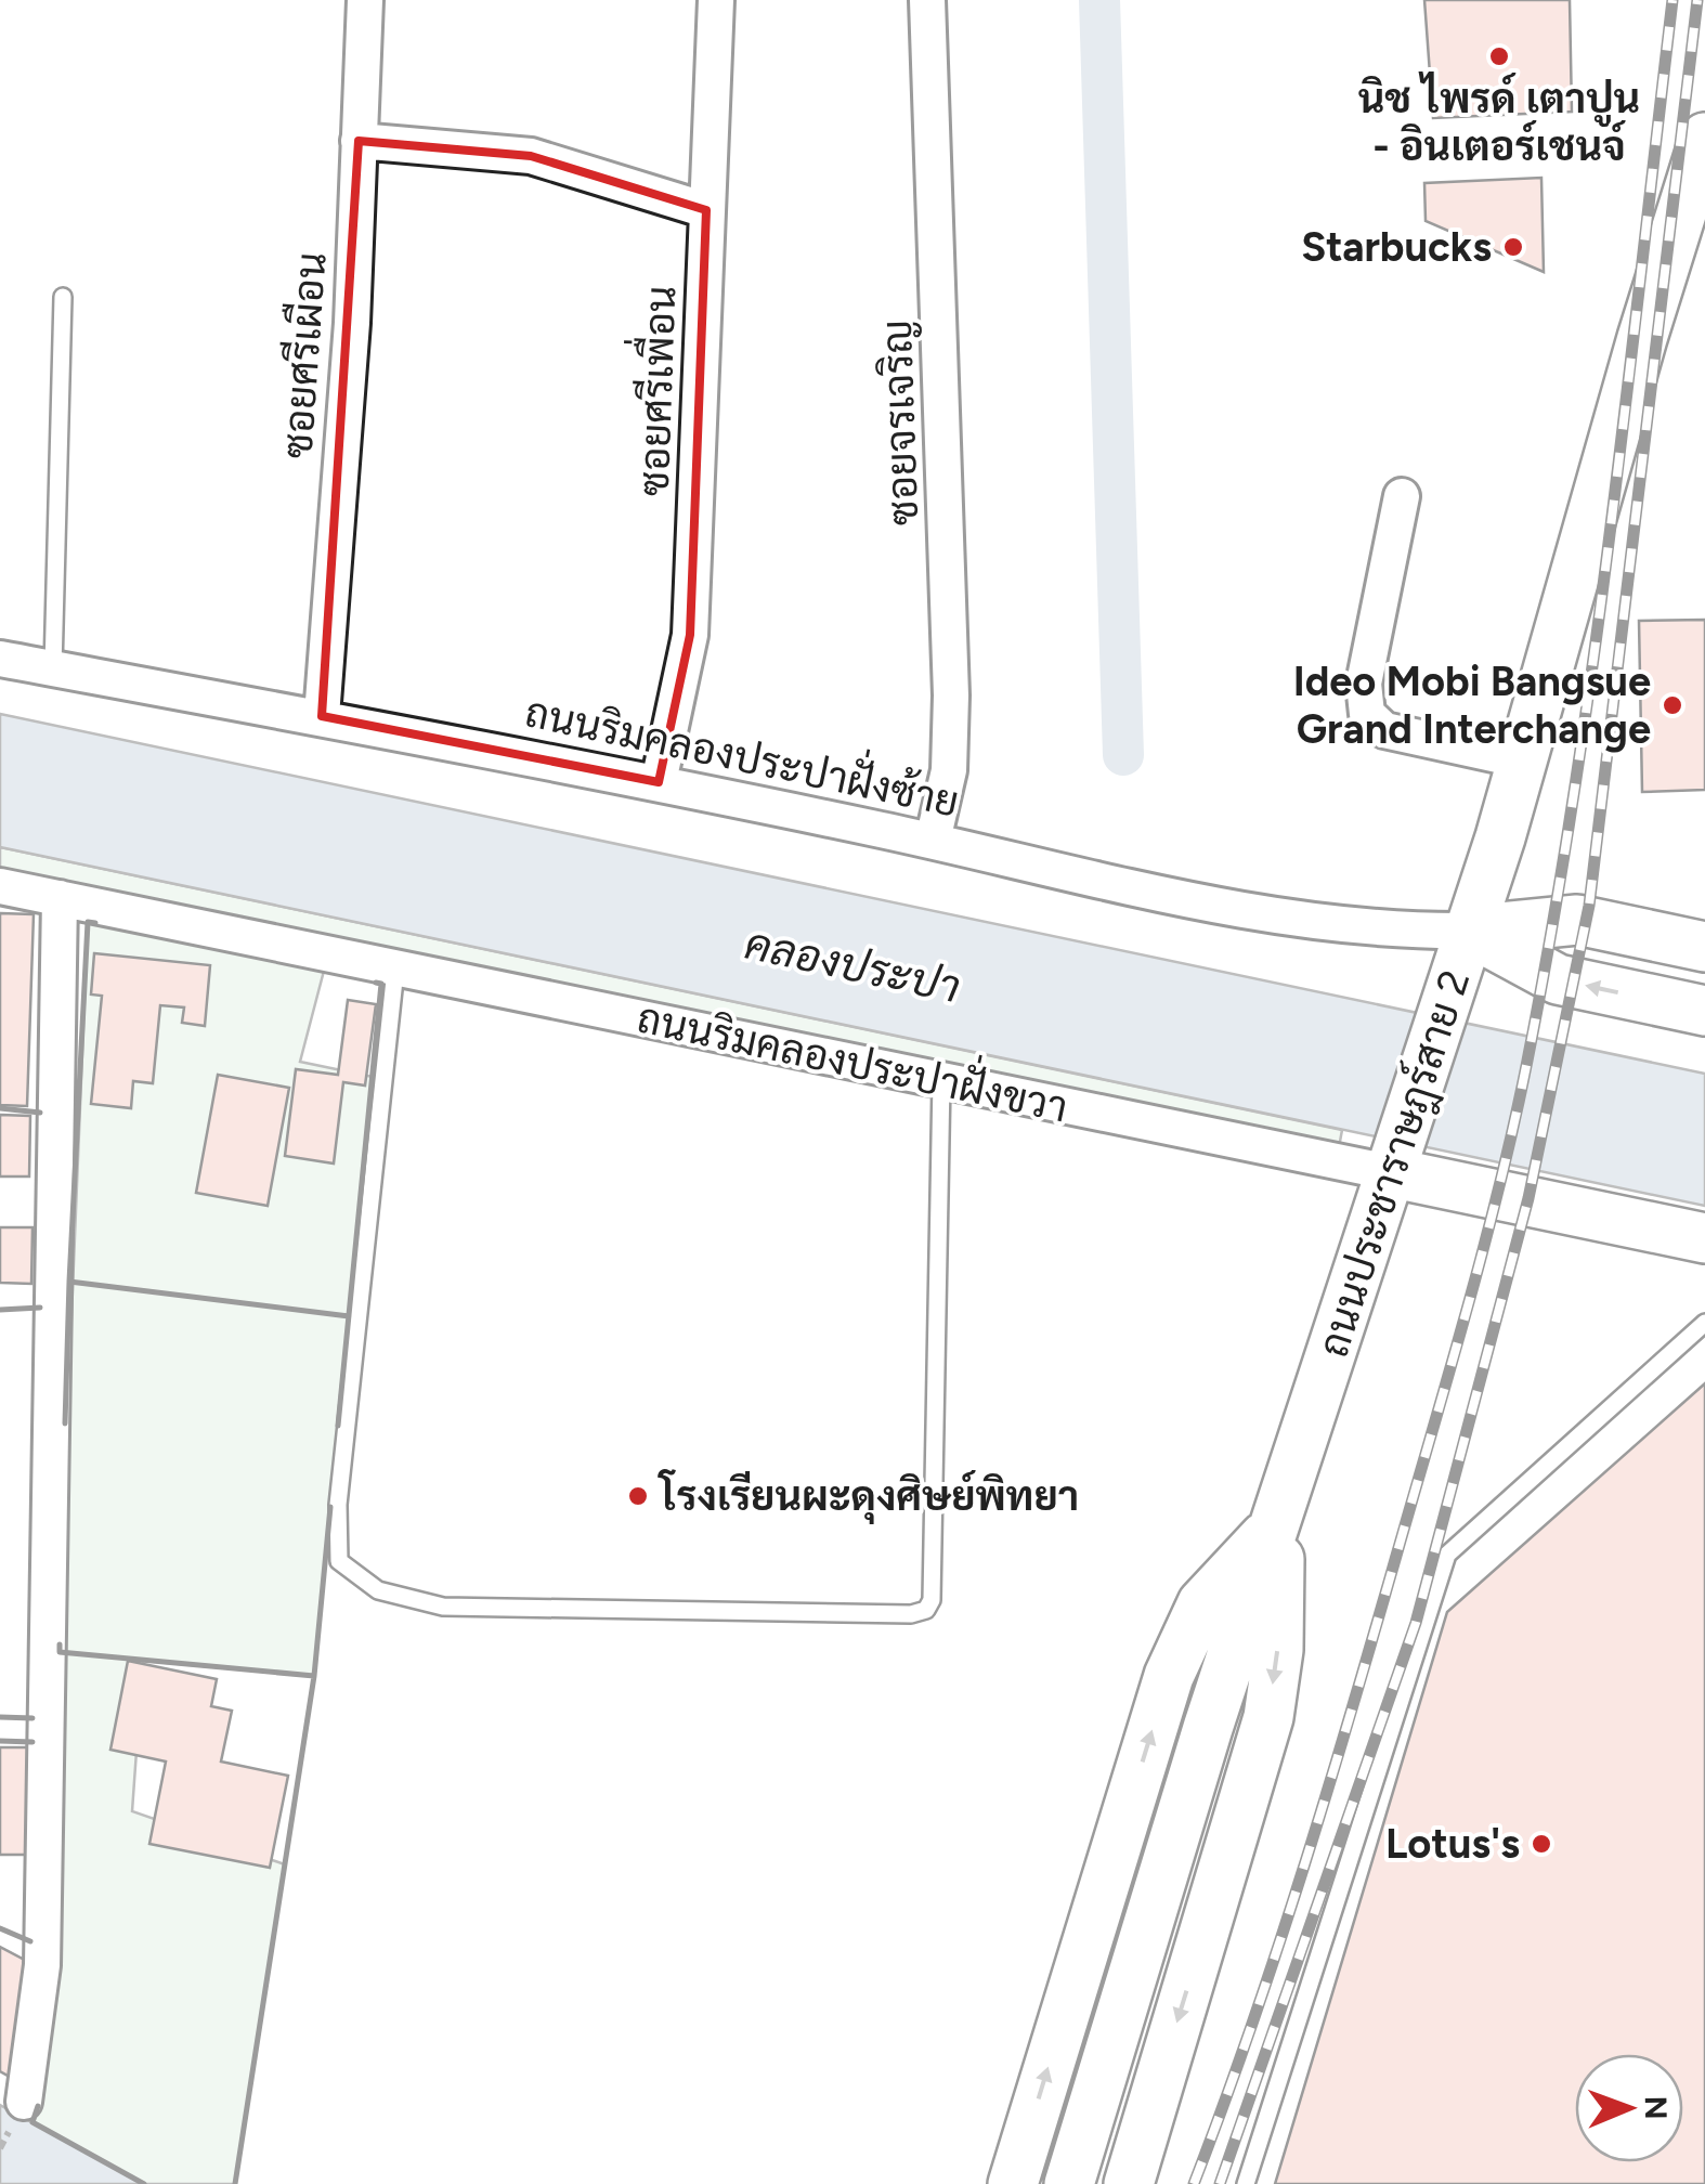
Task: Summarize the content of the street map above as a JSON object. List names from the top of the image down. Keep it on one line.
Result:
{"streets":{"main road":["ถนนริมคลองประปาฝั่งขวา","ถนนประชาราษฎร์สาย 2"],"street":["ซอยศรีเผือน","ซอยศรีเพื่อน","ซอยจรเจริญ","ถนนริมคลองประปาฝั่งซ้าย"]},"crossings":[["ซอยศรีเผือน","ถนนริมคลองประปาฝั่งซ้าย"],["ซอยศรีเพื่อน","ถนนริมคลองประปาฝั่งซ้าย"],["ซอยจรเจริญ","ถนนริมคลองประปาฝั่งซ้าย"],["ถนนริมคลองประปาฝั่งซ้าย","ถนนประชาราษฎร์สาย 2"],["ถนนริมคลองประปาฝั่งขวา","ถนนประชาราษฎร์สาย 2"]],"water":["คลองประปา"],"places":["นิช ไพรด์ เตาปูน - อินเตอร์เชนจ์","Starbucks","Ideo Mobi Bangsue Grand Interchange","โรงเรียนผะดุงศิษย์พิทยา","Lotus's"],"north":"right"}
